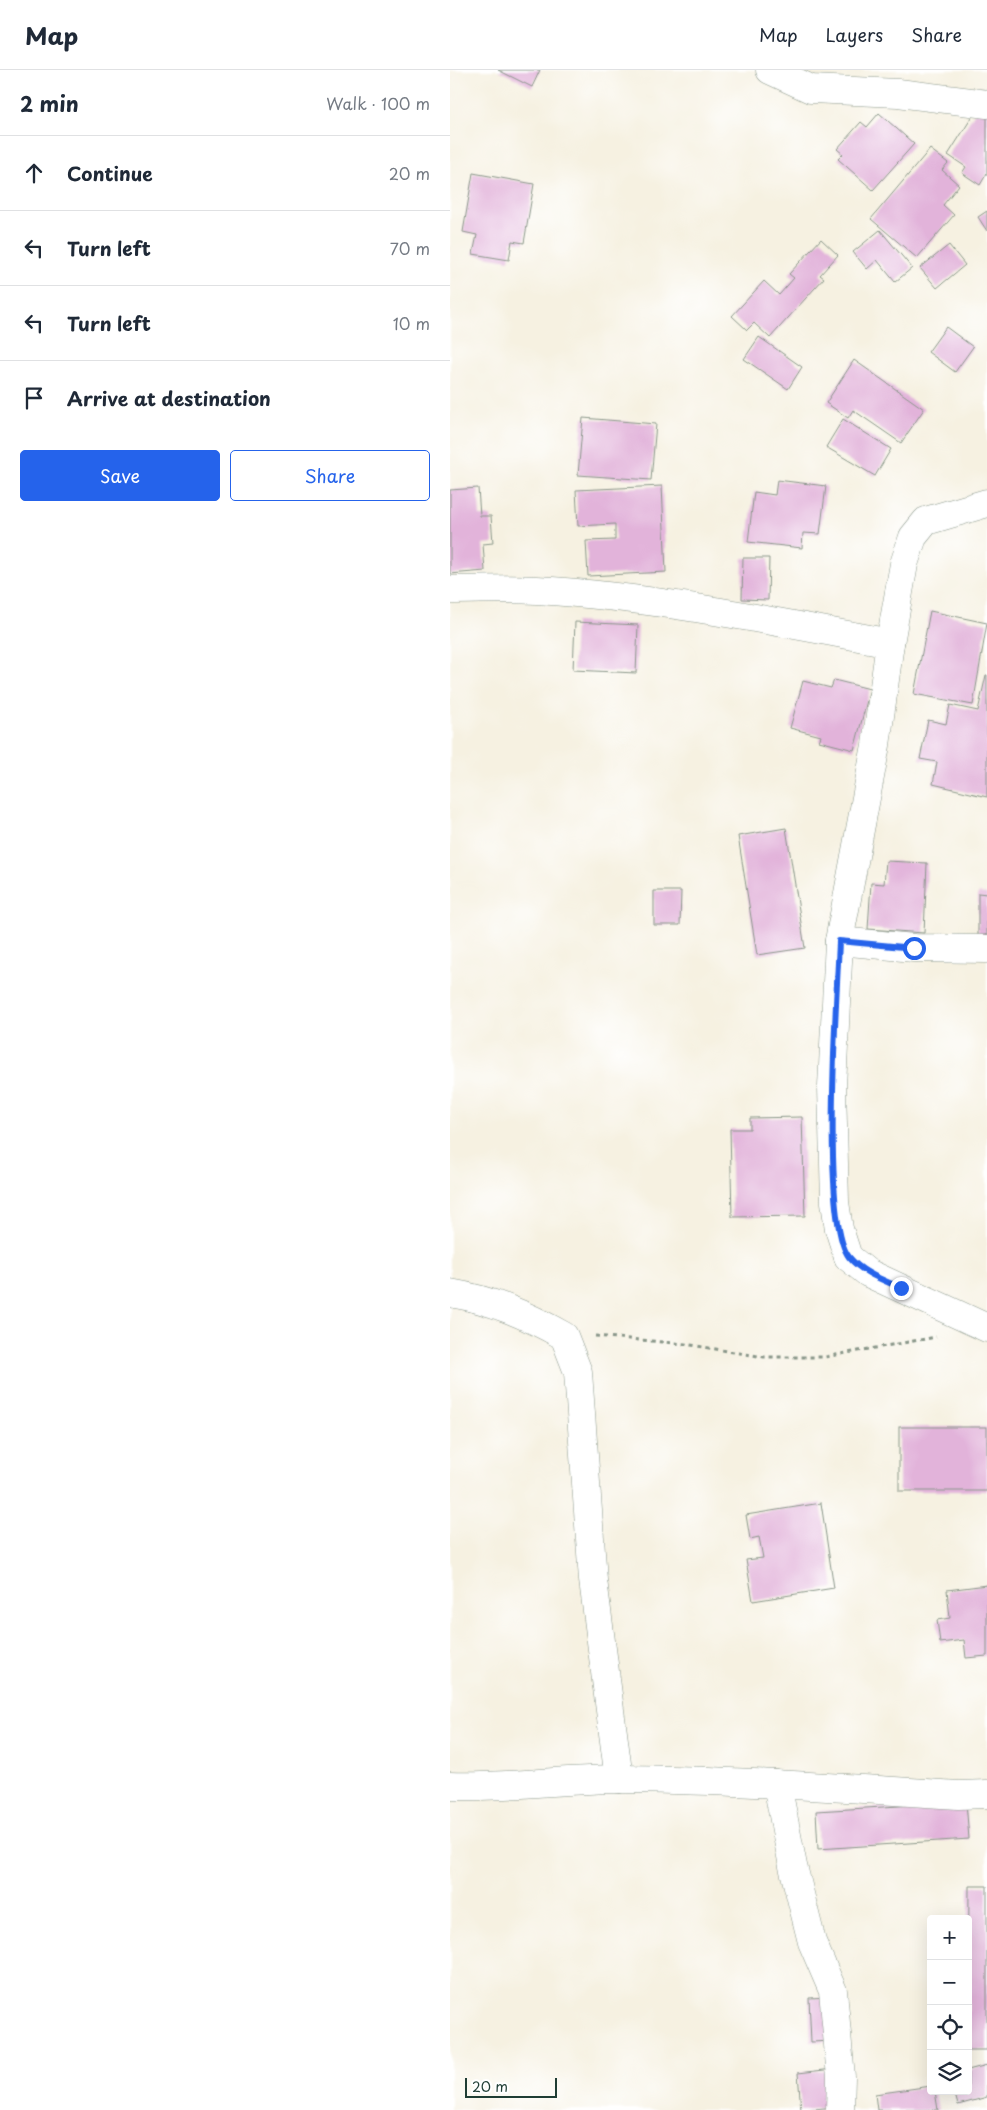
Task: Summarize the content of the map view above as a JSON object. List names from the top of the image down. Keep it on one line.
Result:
{"scale_bar":"20 m","page":{"header":"Map","nav":["Map","Layers","Share"],"heading":["2 min","Walk · 100 m"],"list":[["Continue","20 m"],["Turn left","70 m"],["Turn left","10 m"],"Arrive at destination"],"buttons":["Save","Share"],"map_buttons":["+","−"],"scale":"20 m"}}
